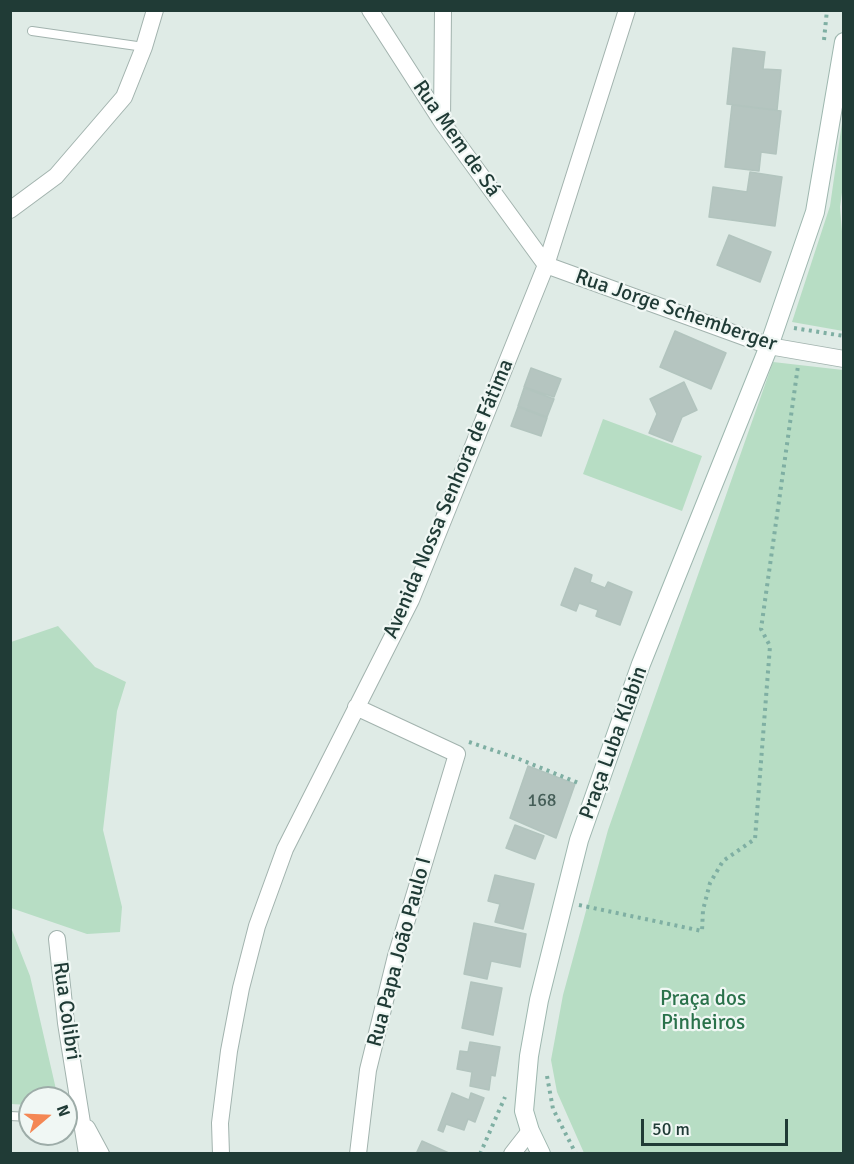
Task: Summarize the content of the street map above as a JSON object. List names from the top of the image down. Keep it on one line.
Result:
{"streets":{"main road":["Praça Luba Klabin"],"street":["Rua Mem de Sá","Rua Jorge Schemberger","Avenida Nossa Senhora de Fátima","Rua Papa João Paulo I","Rua Colibri"]},"crossings":[["Rua Mem de Sá","Rua Jorge Schemberger"],["Rua Mem de Sá","Avenida Nossa Senhora de Fátima"],["Rua Jorge Schemberger","Avenida Nossa Senhora de Fátima"],["Rua Jorge Schemberger","Praça Luba Klabin"]],"parks":["Praça dos Pinheiros"],"house_numbers":["168"],"scale_bar":"50 m","north":"right"}
